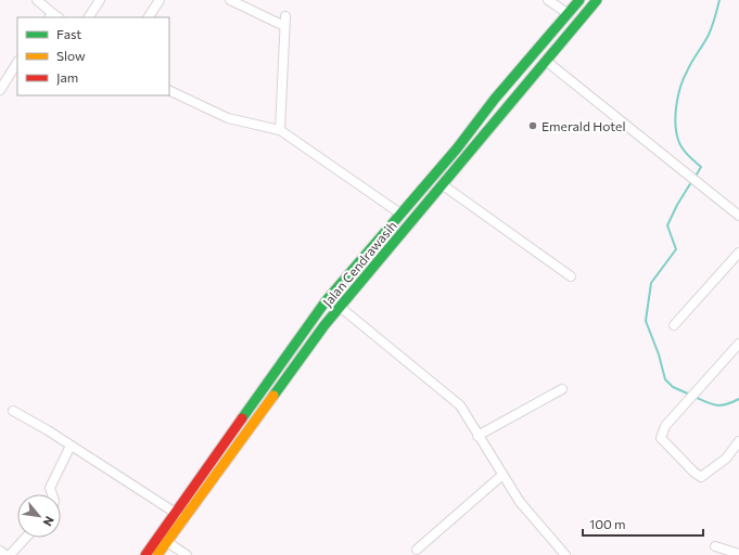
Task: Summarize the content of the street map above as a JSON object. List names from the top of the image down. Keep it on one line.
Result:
{"streets":{"main road":["Jalan Cendrawasih"]},"places":["Emerald Hotel"],"legend":["Fast","Slow","Jam"],"scale_bar":"100 m","north":"bottom right"}
